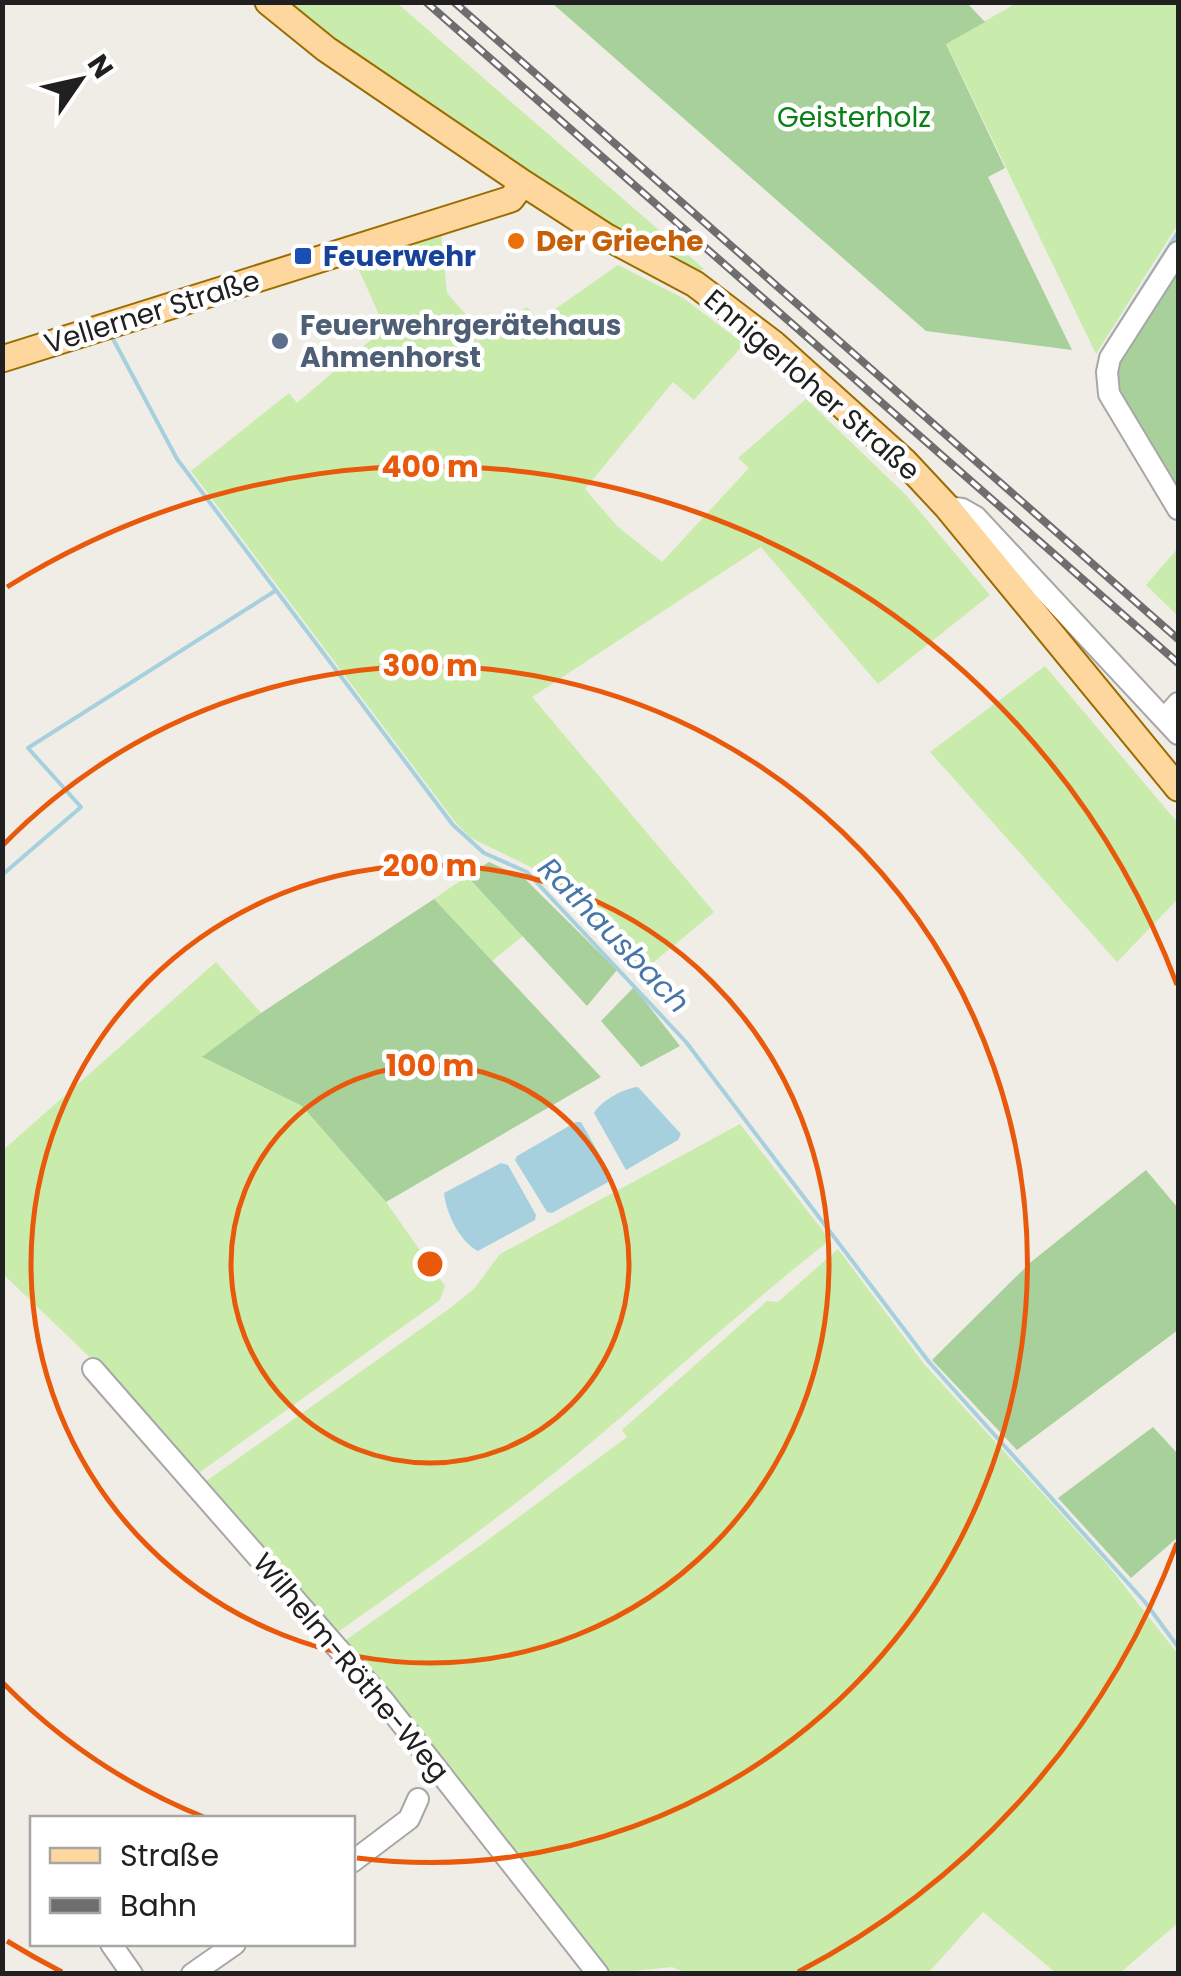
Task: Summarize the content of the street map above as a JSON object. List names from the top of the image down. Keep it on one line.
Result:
{"streets":{"main road":["Vellerner Straße","Ennigerloher Straße"],"street":["Wilhelm-Röthe-Weg"]},"crossings":[["Vellerner Straße","Ennigerloher Straße"]],"water":["Rathausbach"],"parks":["Geisterholz"],"places":{"other":["Der Grieche","Feuerwehrgerätehaus Ahmenhorst"],"transit":["Feuerwehr"]},"legend":["Straße","Bahn"],"north":"top right","rings":["400 m","300 m","200 m","100 m"]}
